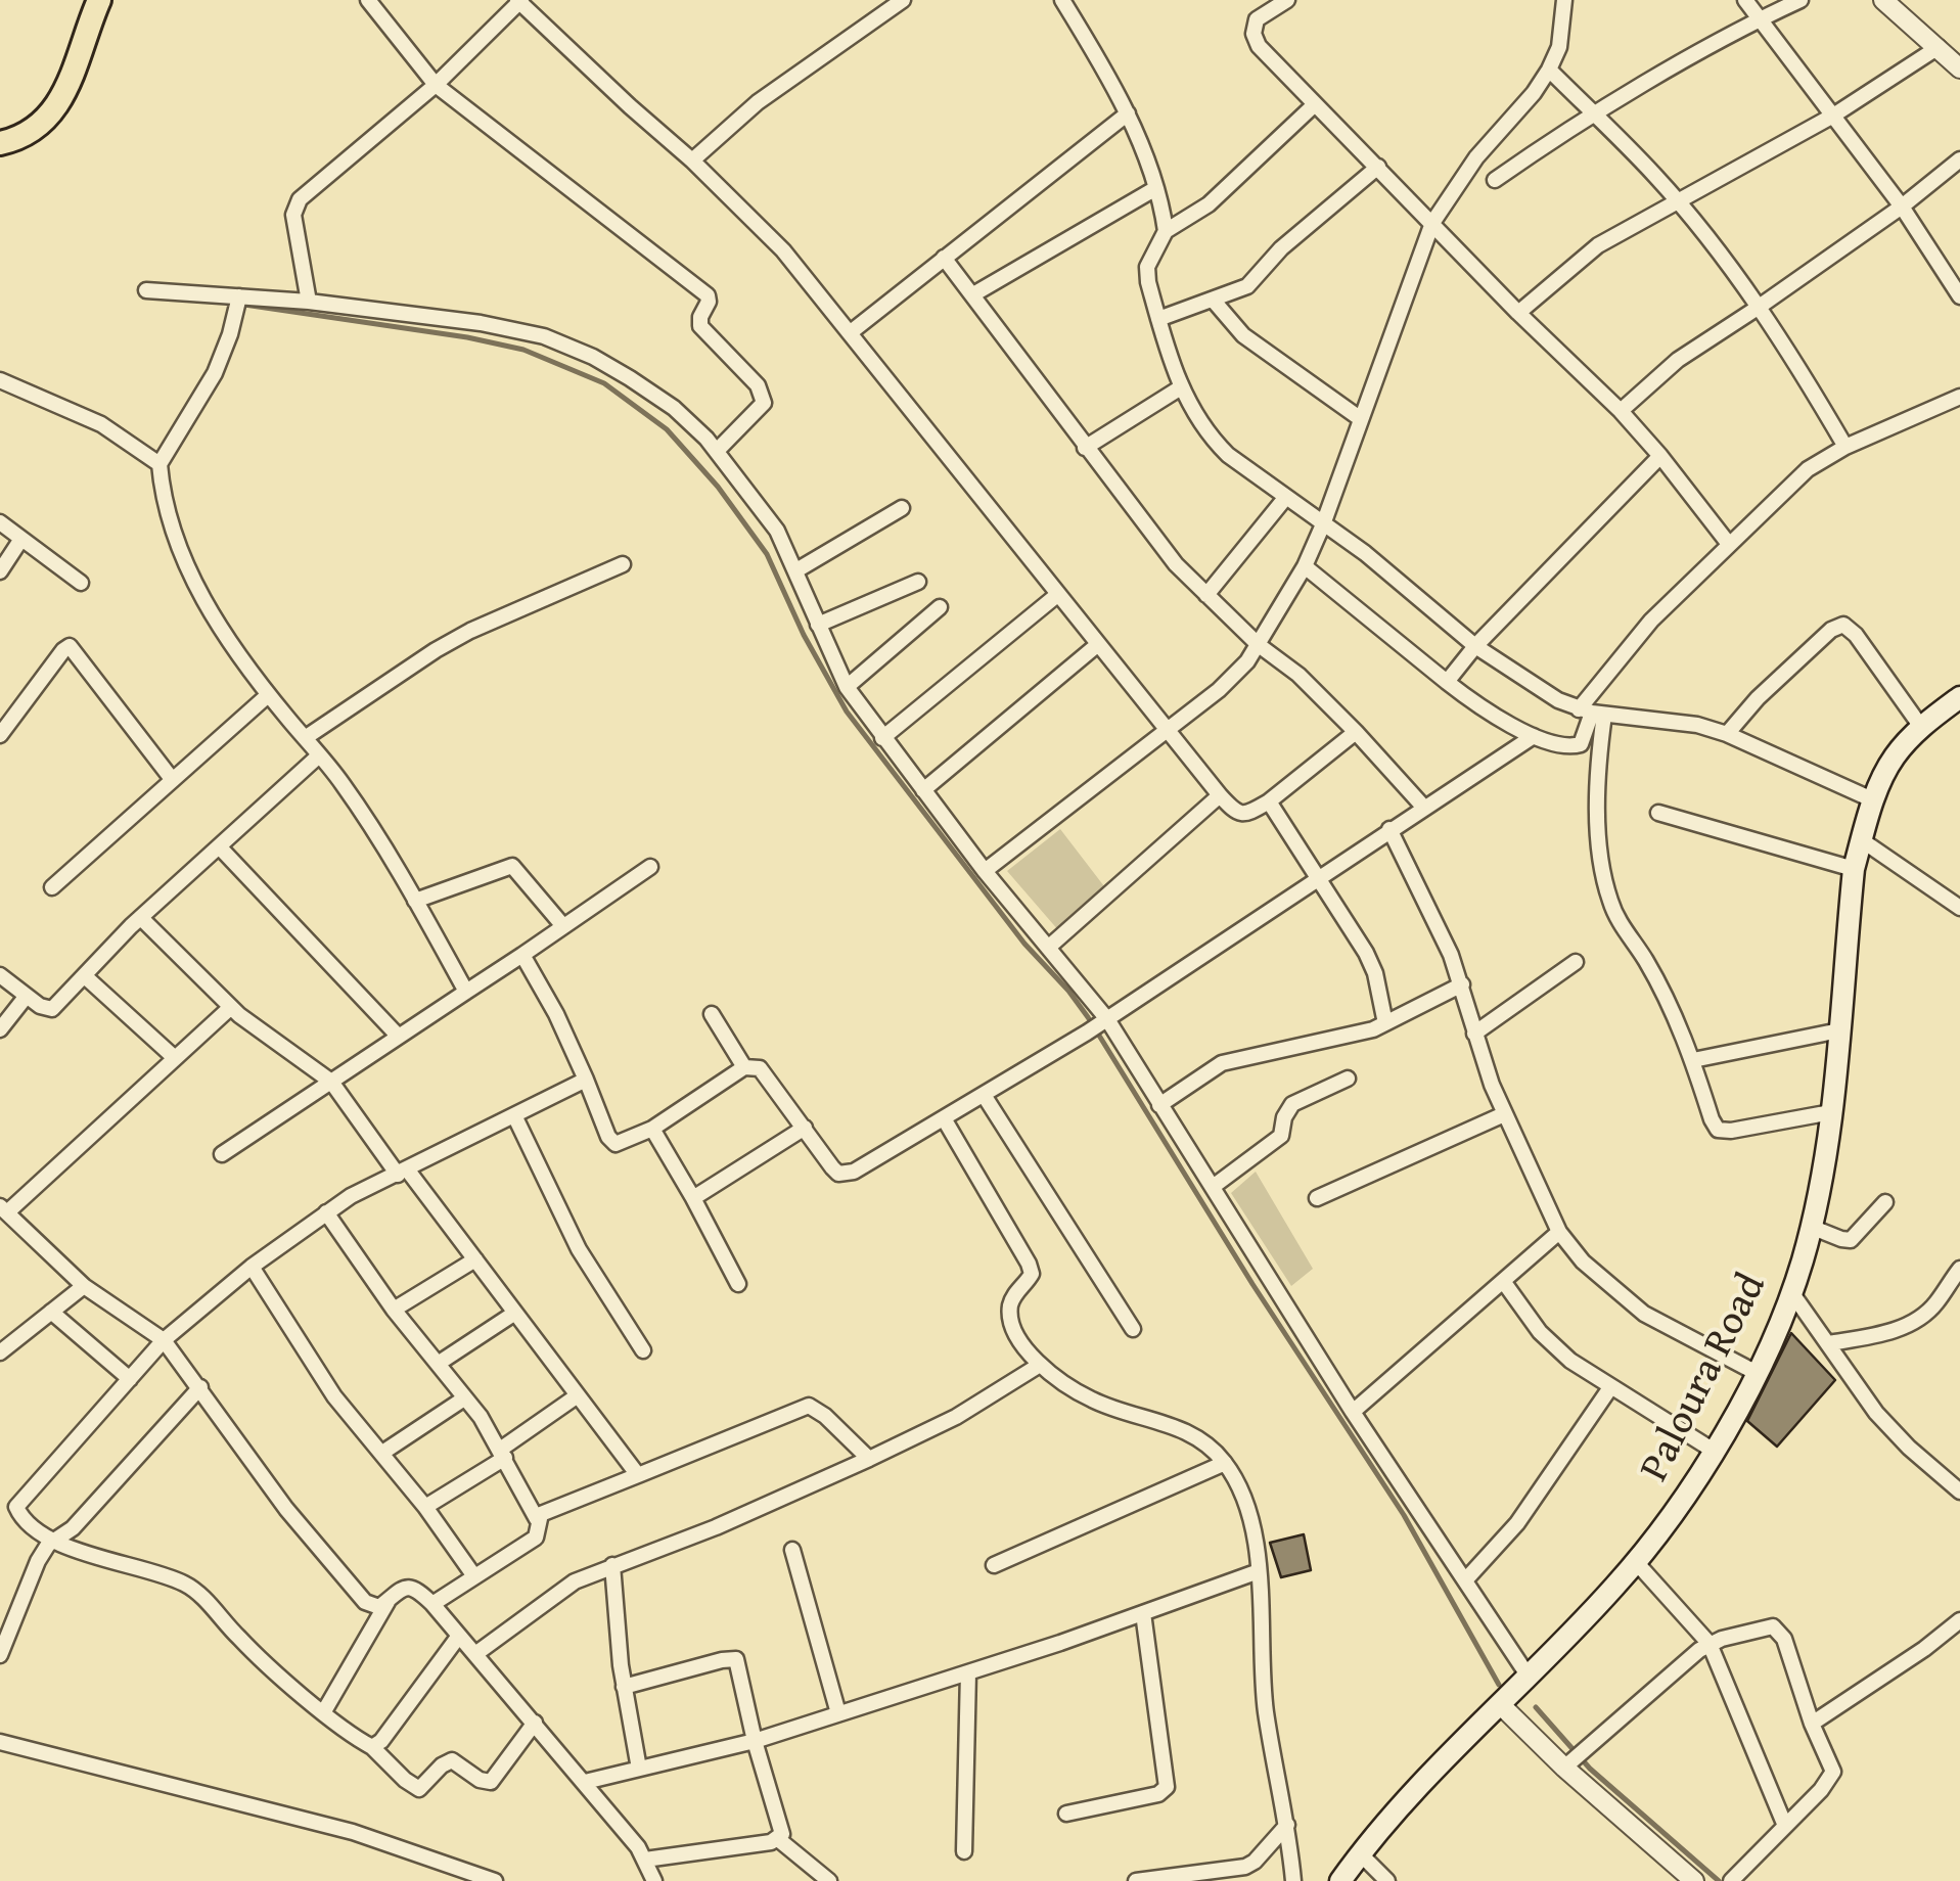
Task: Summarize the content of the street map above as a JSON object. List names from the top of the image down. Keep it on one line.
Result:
{"streets":{"main road":["Paloura Road"]}}
